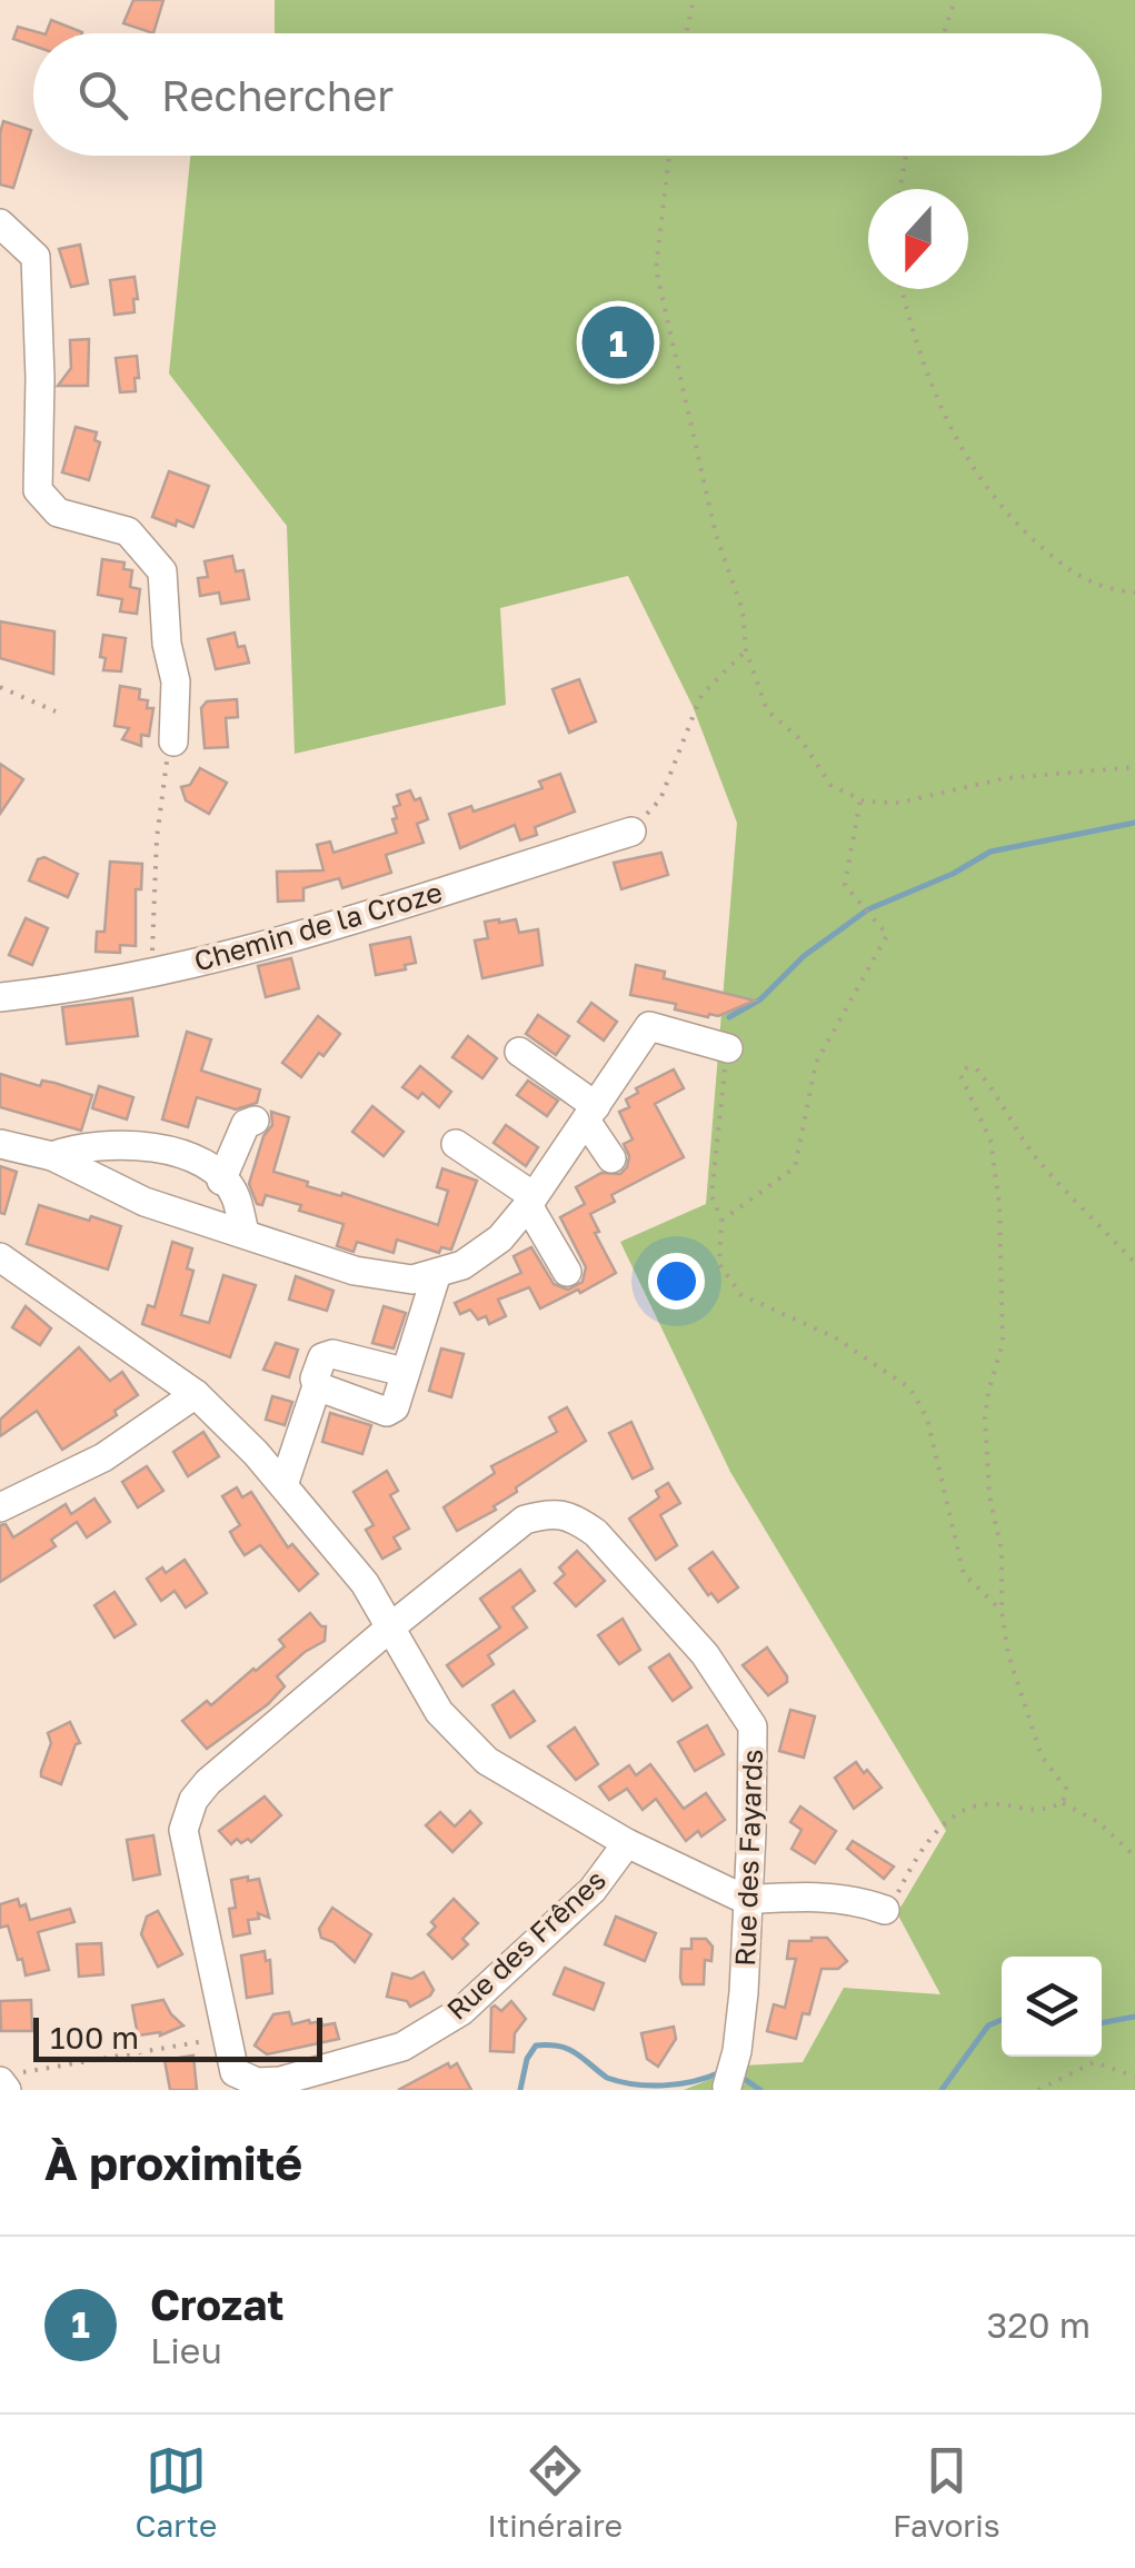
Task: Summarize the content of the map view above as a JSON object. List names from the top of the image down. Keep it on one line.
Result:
{"streets":{"street":["Chemin de la Croze","Rue des Fayards","Rue des Frênes"]},"crossings":[["Rue des Fayards","Rue des Frênes"]],"scale_bar":"100 m","north":"bottom","page":{"search":"Rechercher","pins":"1","scale":"100 m","heading":"À proximité","list":[{"mark":"1","name":"Crozat","note":"Lieu","value":"320 m"}],"nav":["Carte","Itinéraire","Favoris"]}}
